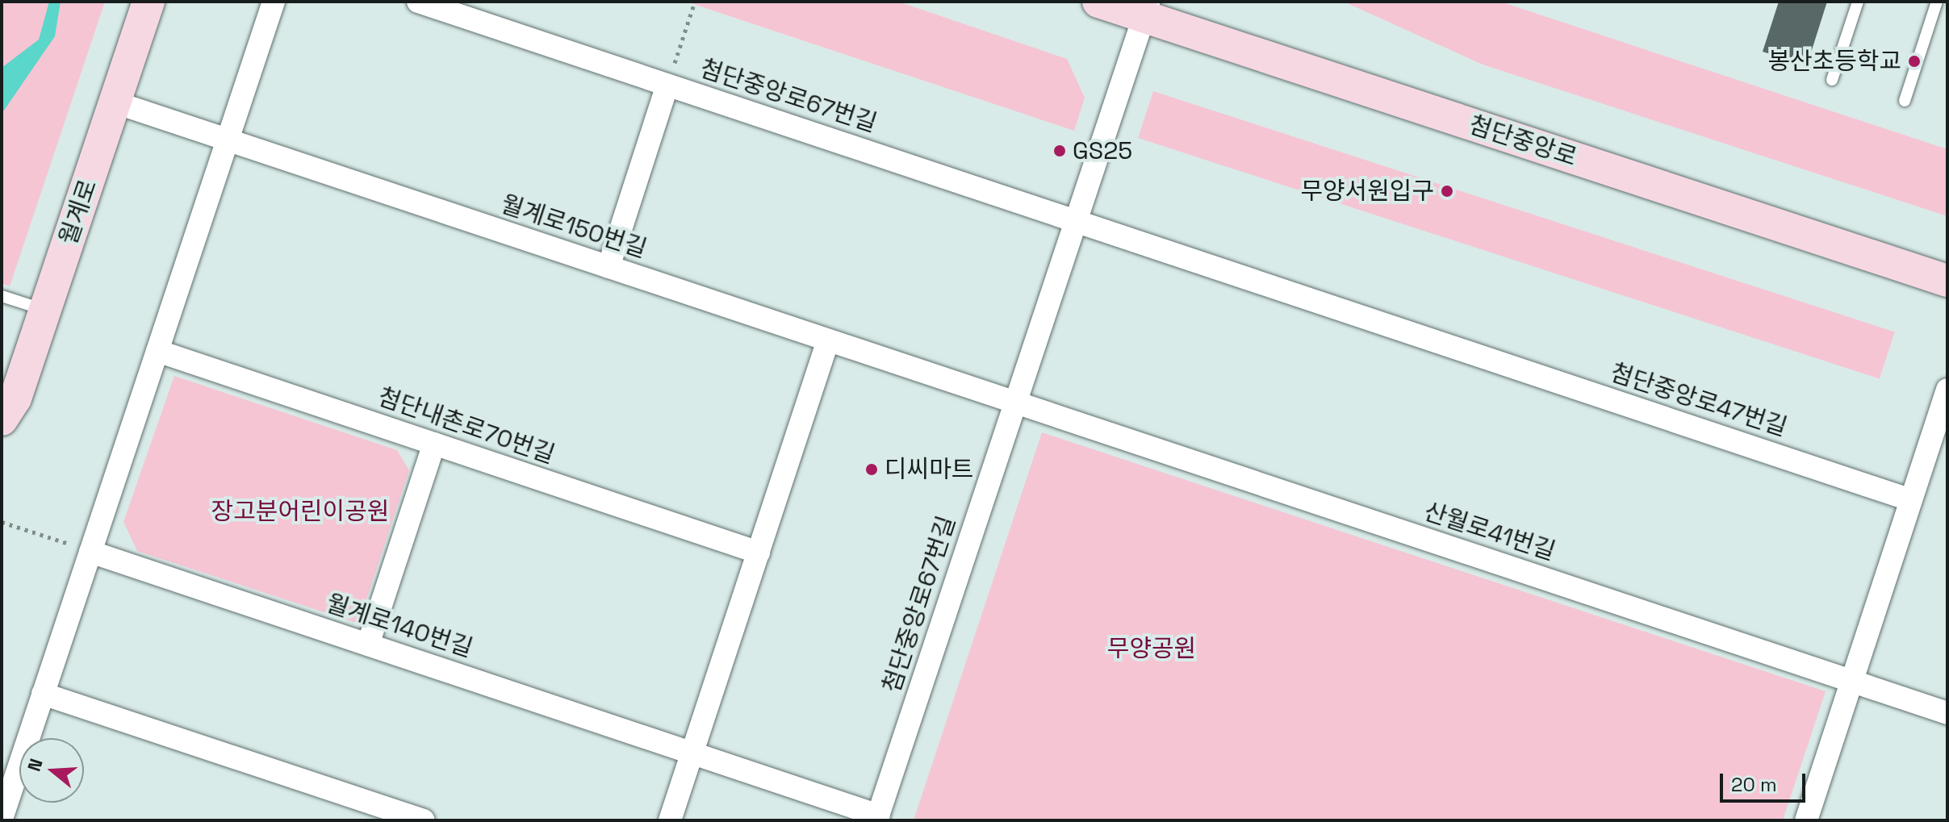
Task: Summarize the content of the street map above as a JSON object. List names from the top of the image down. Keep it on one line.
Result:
{"streets":{"street":["첨단중앙로67번길","첨단중앙로","월계로","월계로150번길","첨단중앙로47번길","첨단내촌로70번길","산월로41번길","월계로140번길"]},"crossings":[["첨단중앙로67번길","첨단중앙로"],["첨단중앙로67번길","월계로150번길"],["첨단중앙로67번길","첨단중앙로47번길"],["첨단중앙로67번길","산월로41번길"],["첨단중앙로67번길","월계로140번길"],["월계로","월계로150번길"],["월계로150번길","산월로41번길"]],"parks":["장고분어린이공원","무양공원"],"places":["봉산초등학교","GS25","무양서원입구","디씨마트"],"scale_bar":"20 m","north":"left"}
